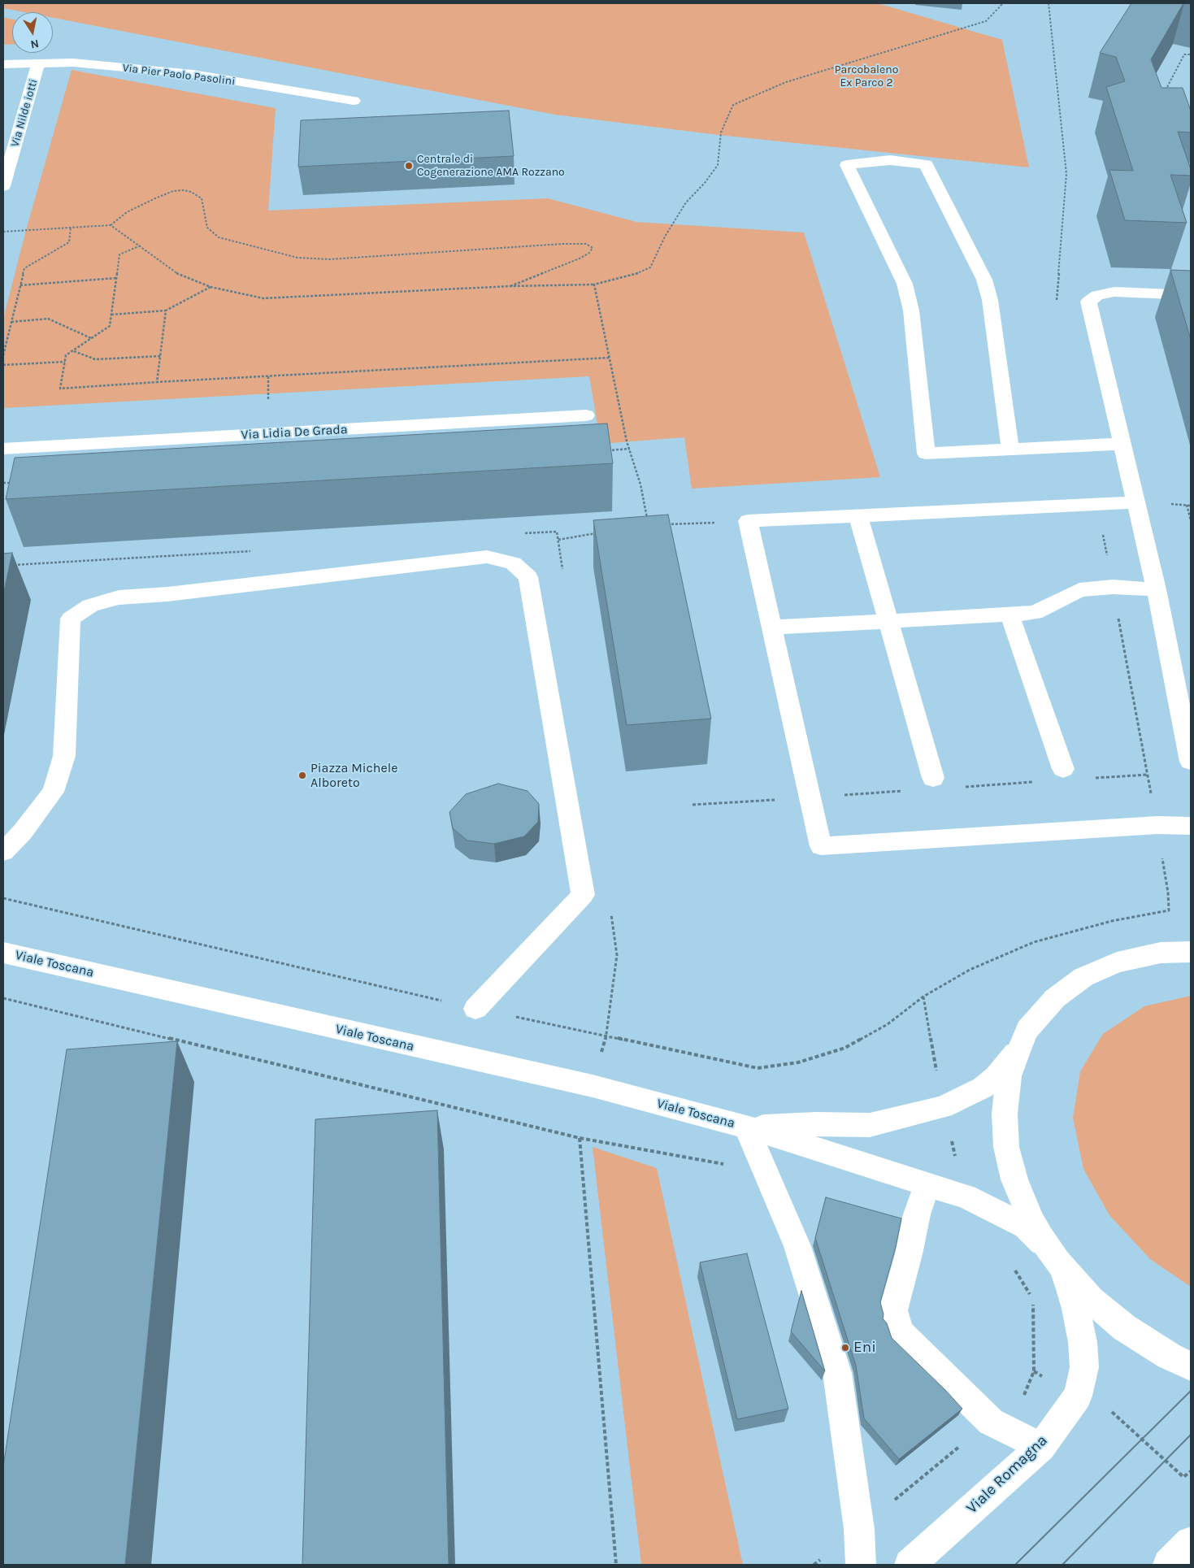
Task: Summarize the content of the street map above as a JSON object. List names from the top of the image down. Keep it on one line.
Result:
{"streets":{"street":["Via Pier Paolo Pasolini","Via Nilde iotti","Via Lidia De Grada","Viale Toscana","Viale Romagna"]},"crossings":[["Via Pier Paolo Pasolini","Via Nilde iotti"],["Viale Toscana","Viale Romagna"]],"parks":["Parcobaleno Ex Parco 2"],"places":["Centrale di Cogenerazione AMA Rozzano","Piazza Michele Alboreto","Eni"],"north":"bottom"}
